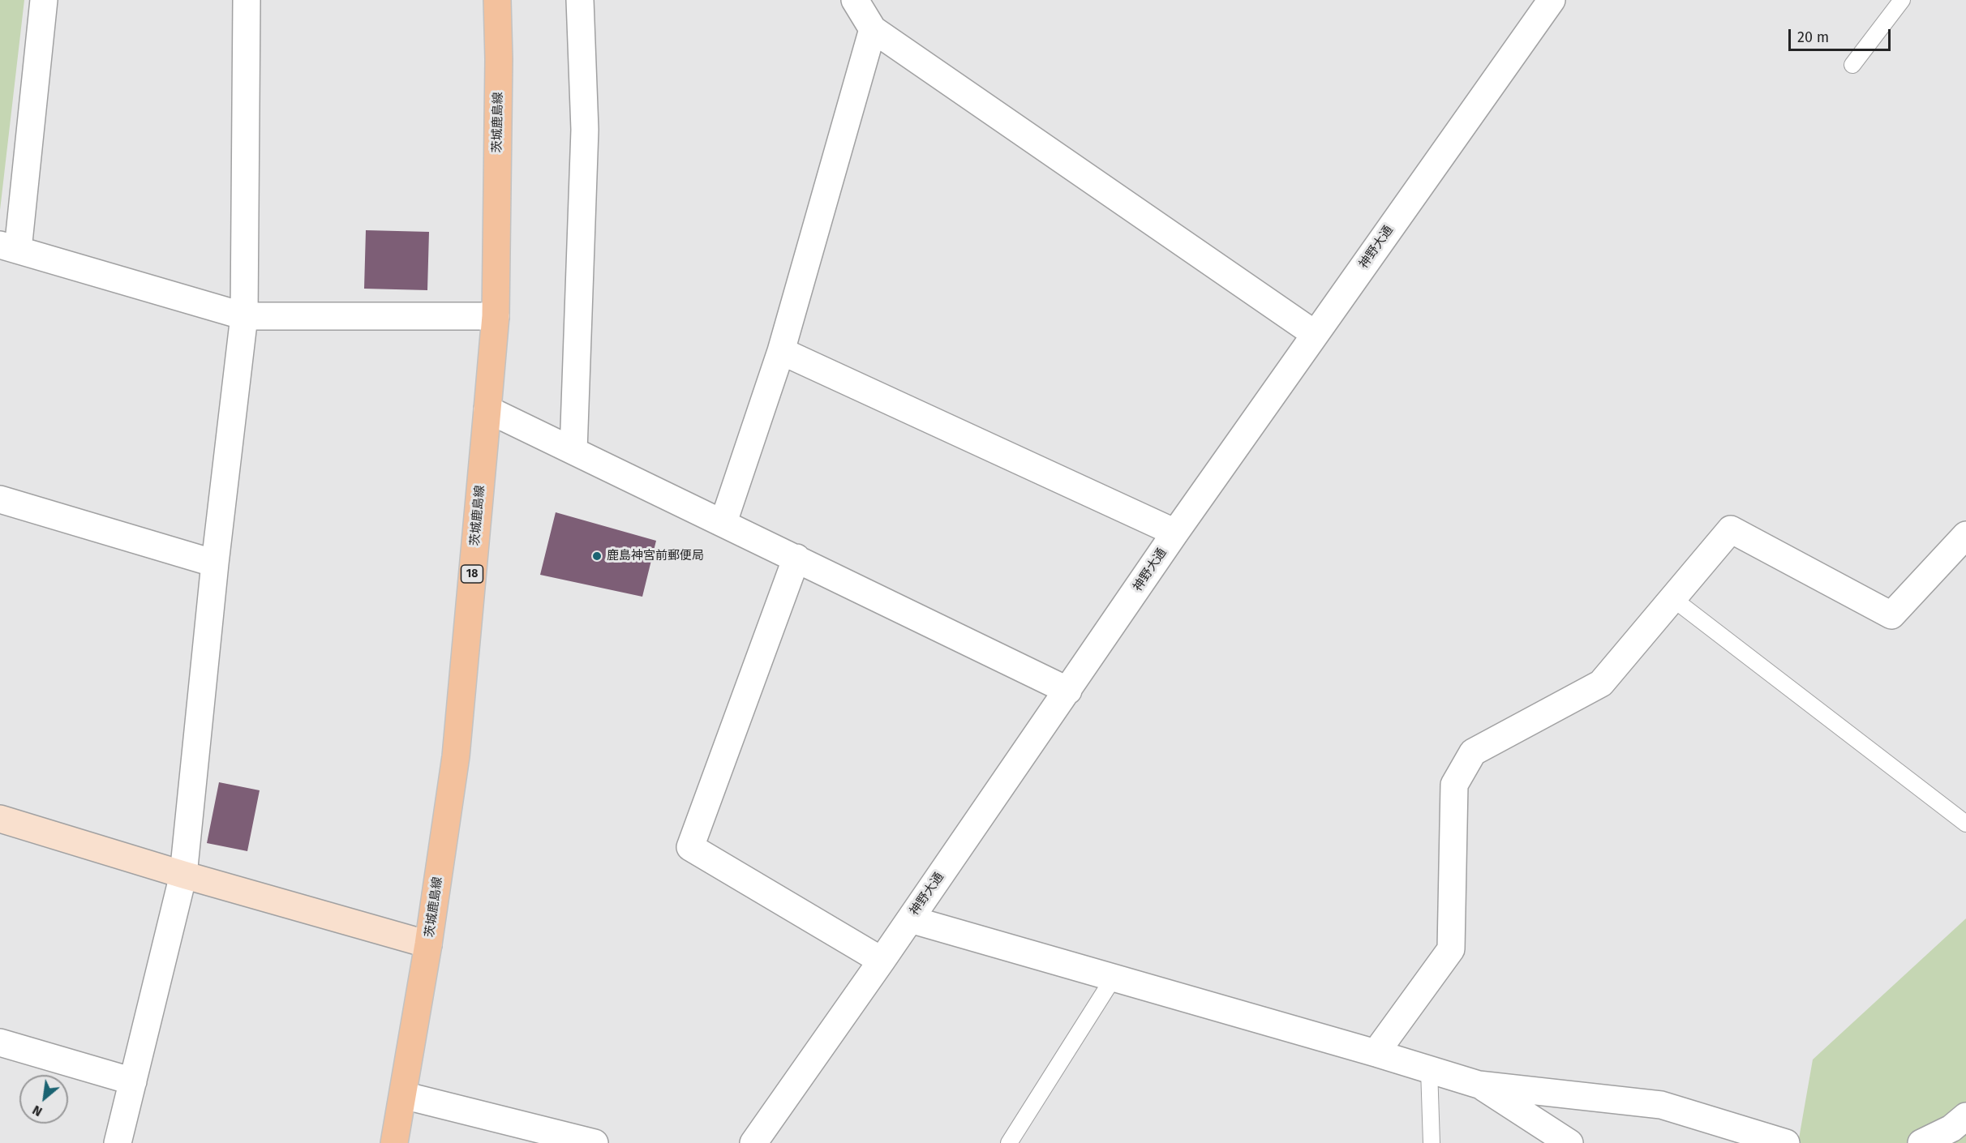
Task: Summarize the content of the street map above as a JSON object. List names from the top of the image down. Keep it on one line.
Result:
{"streets":{"main road":["茨城鹿島線","18"],"street":["神野大通"]},"places":["鹿島神宮前郵便局"],"scale_bar":"20 m","north":"bottom left"}
